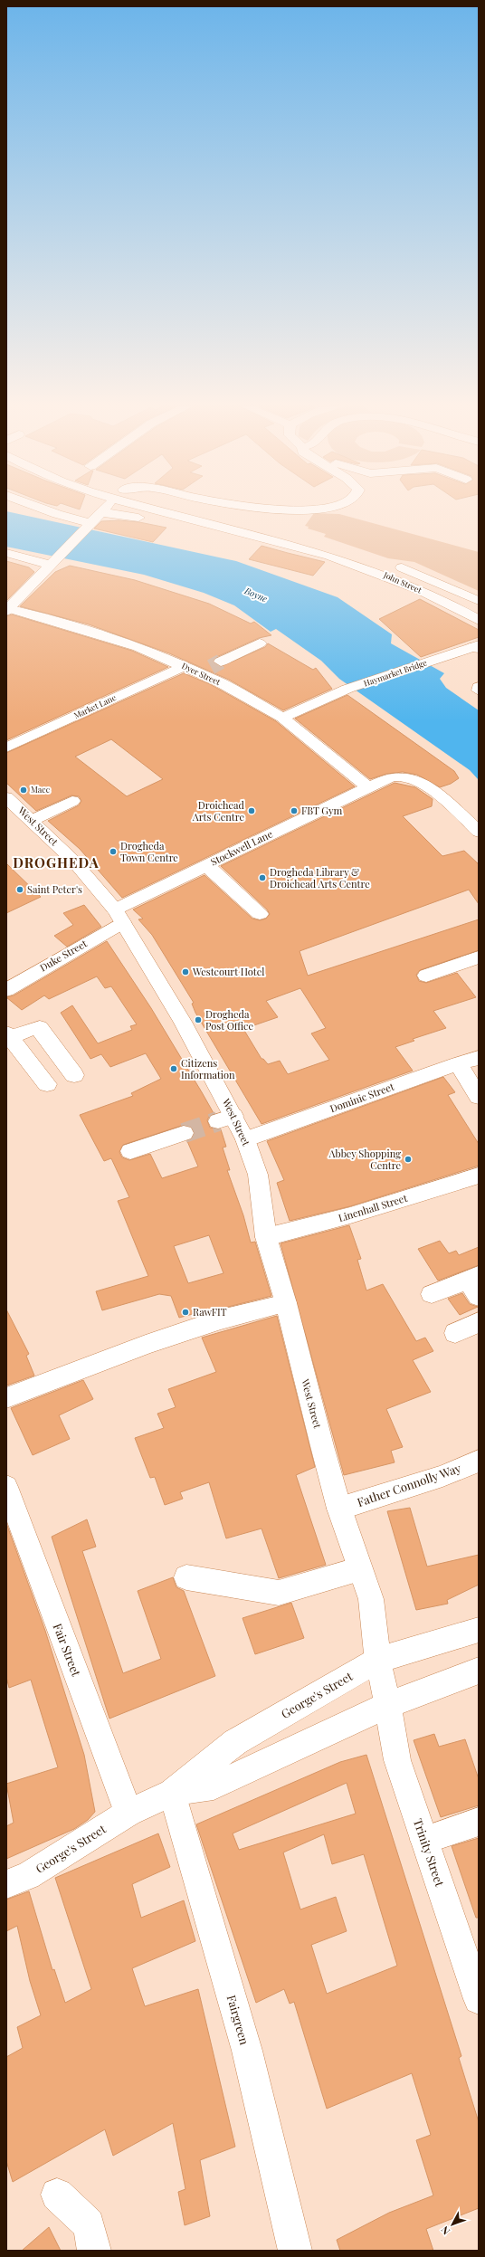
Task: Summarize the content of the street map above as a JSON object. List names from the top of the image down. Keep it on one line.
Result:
{"streets":{"street":["John Street","Haymarket Bridge","Dyer Street","Market Lane","West Street","Stockwell Lane","Duke Street","Dominic Street","Linenhall Street","Father Connolly Way","Fair Street","George's Street","Trinity Street","Fairgreen"]},"crossings":[["Haymarket Bridge","Dyer Street"],["Dyer Street","Market Lane"],["Dyer Street","Stockwell Lane"],["West Street","Stockwell Lane"],["West Street","Duke Street"],["West Street","Dominic Street"],["West Street","Linenhall Street"],["West Street","Father Connolly Way"],["West Street","Trinity Street"],["Stockwell Lane","Duke Street"],["Fair Street","George's Street"],["George's Street","Trinity Street"],["George's Street","Fairgreen"]],"districts":["DROGHEDA"],"water":["Boyne"],"places":["Mace","Droichead Arts Centre","FBT Gym","Drogheda Town Centre","Drogheda Library & Droichead Arts Centre","Saint Peter's","Westcourt Hotel","Drogheda Post Office","Citizens Information","Abbey Shopping Centre","RawFIT"],"north":"bottom left"}
